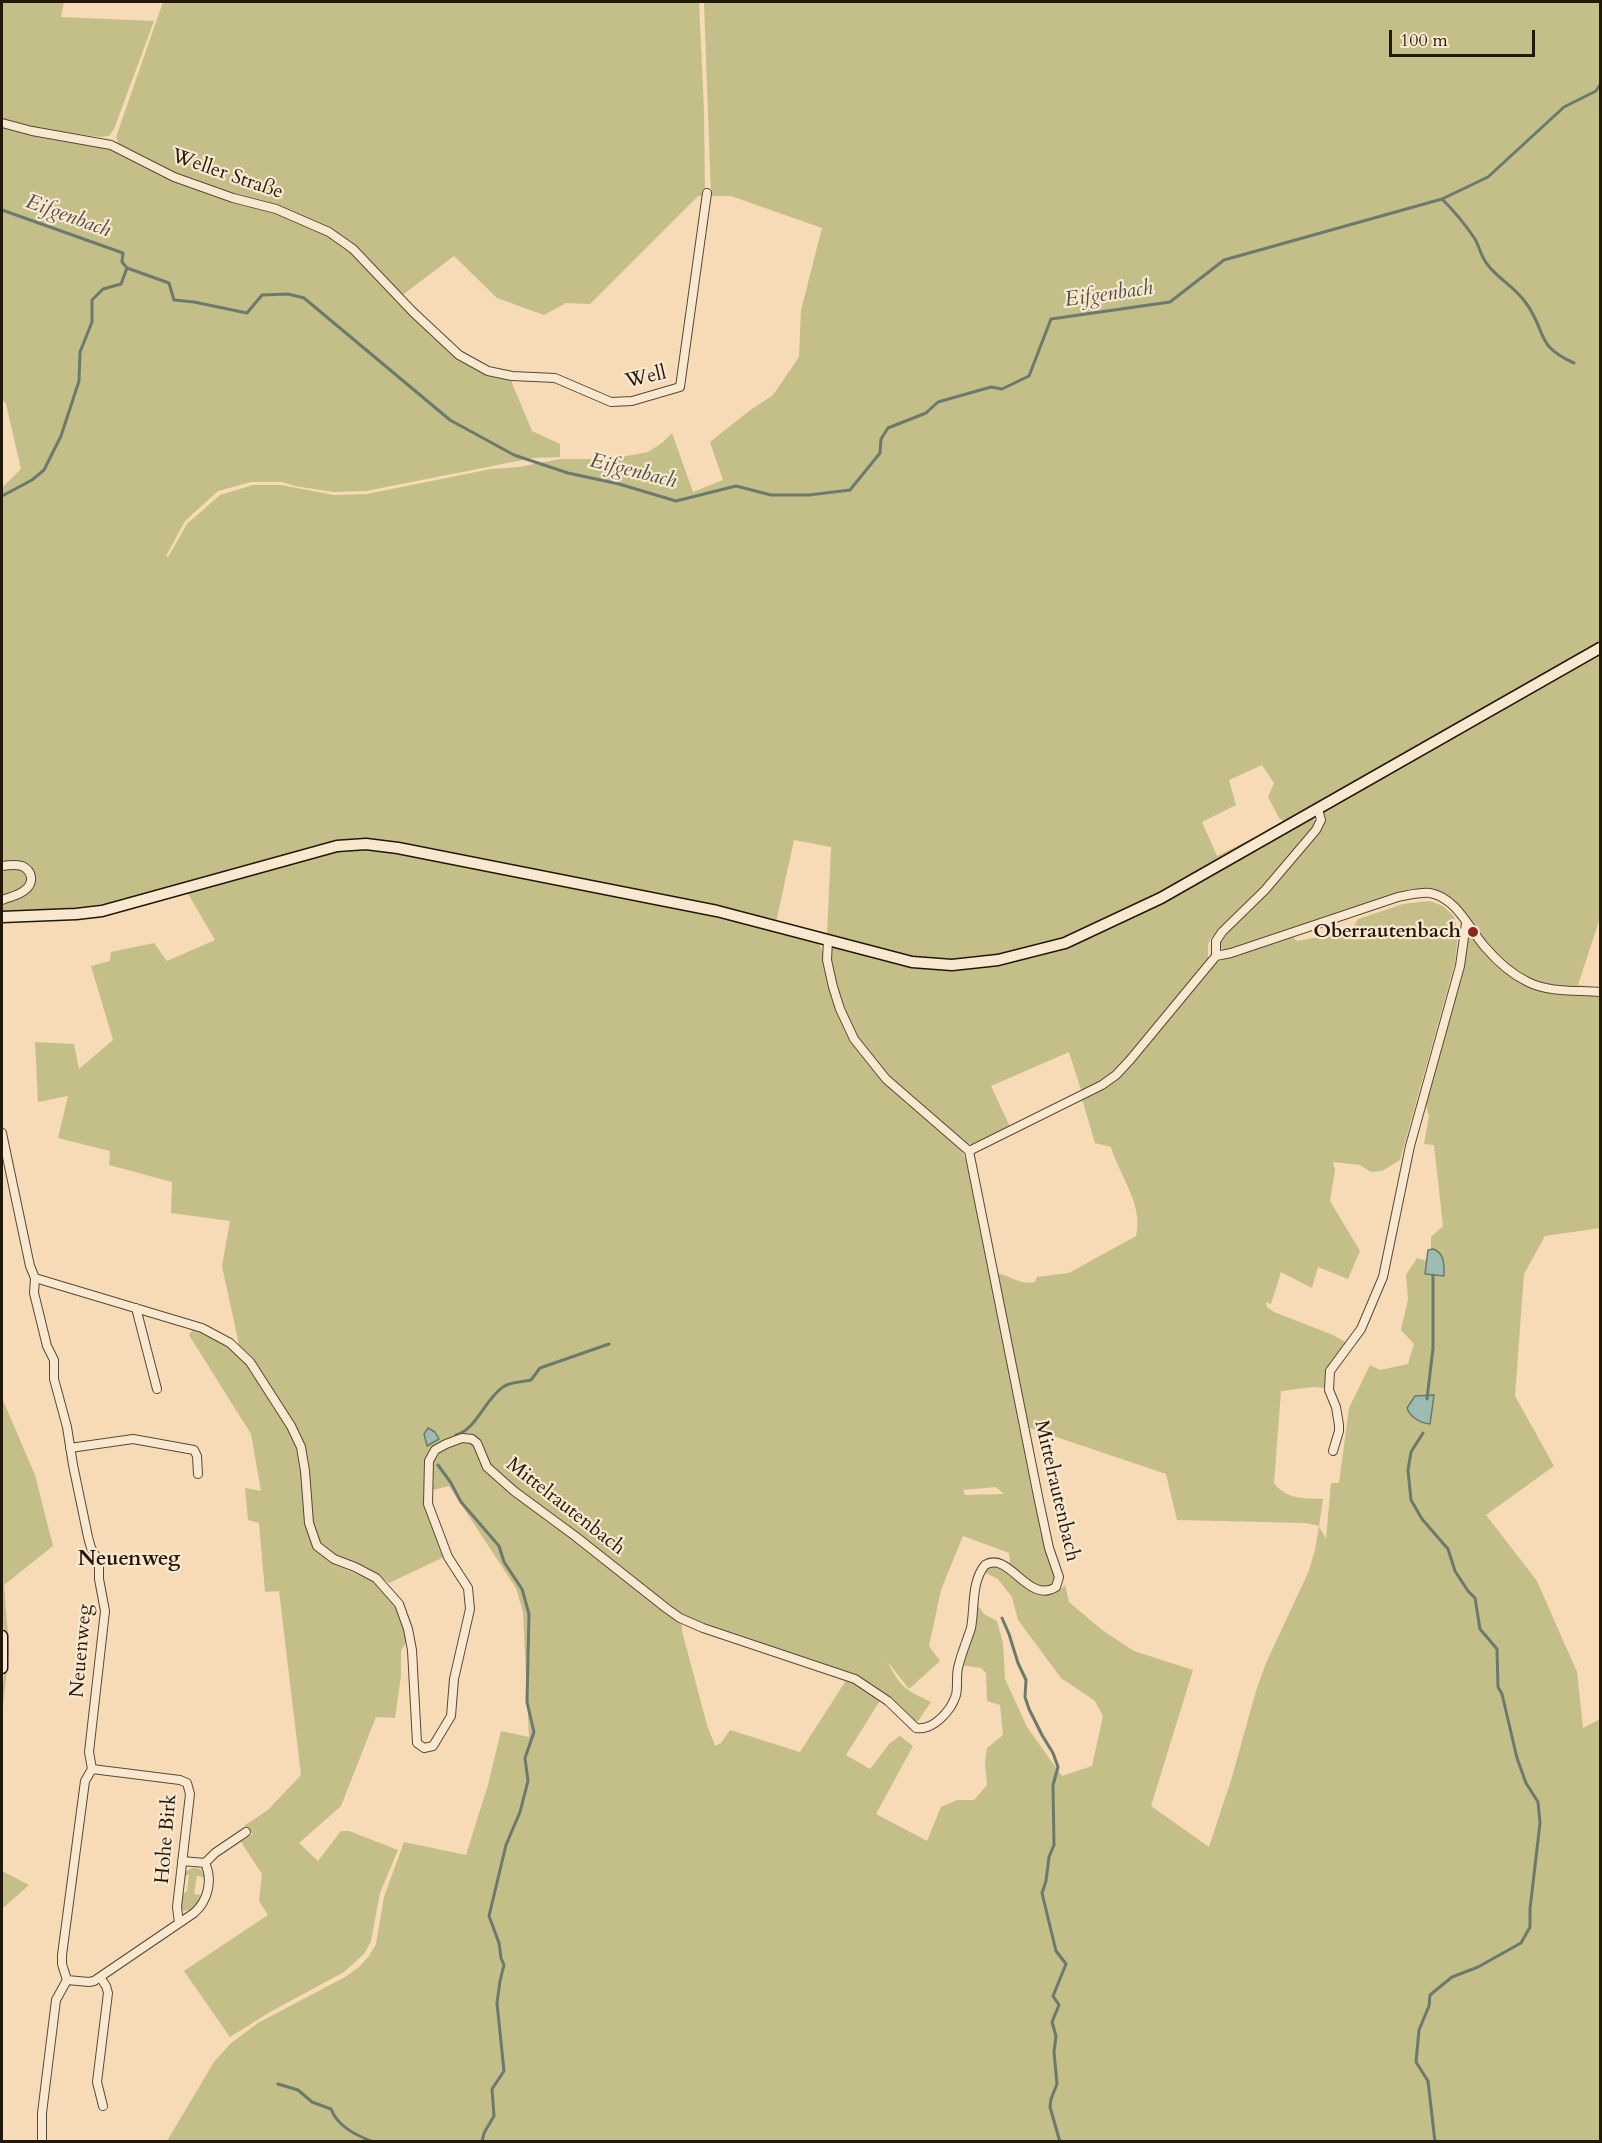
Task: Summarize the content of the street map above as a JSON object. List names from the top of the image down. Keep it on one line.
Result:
{"streets":{"street":["Weller Straße","Well","Mittelrautenbach","Neuenweg","Hohe Birk"]},"crossings":[["Weller Straße","Well"],["Neuenweg","Hohe Birk"]],"districts":["Neuenweg"],"water":["Eifgenbach"],"places":["Oberrautenbach"],"scale_bar":"100 m"}
